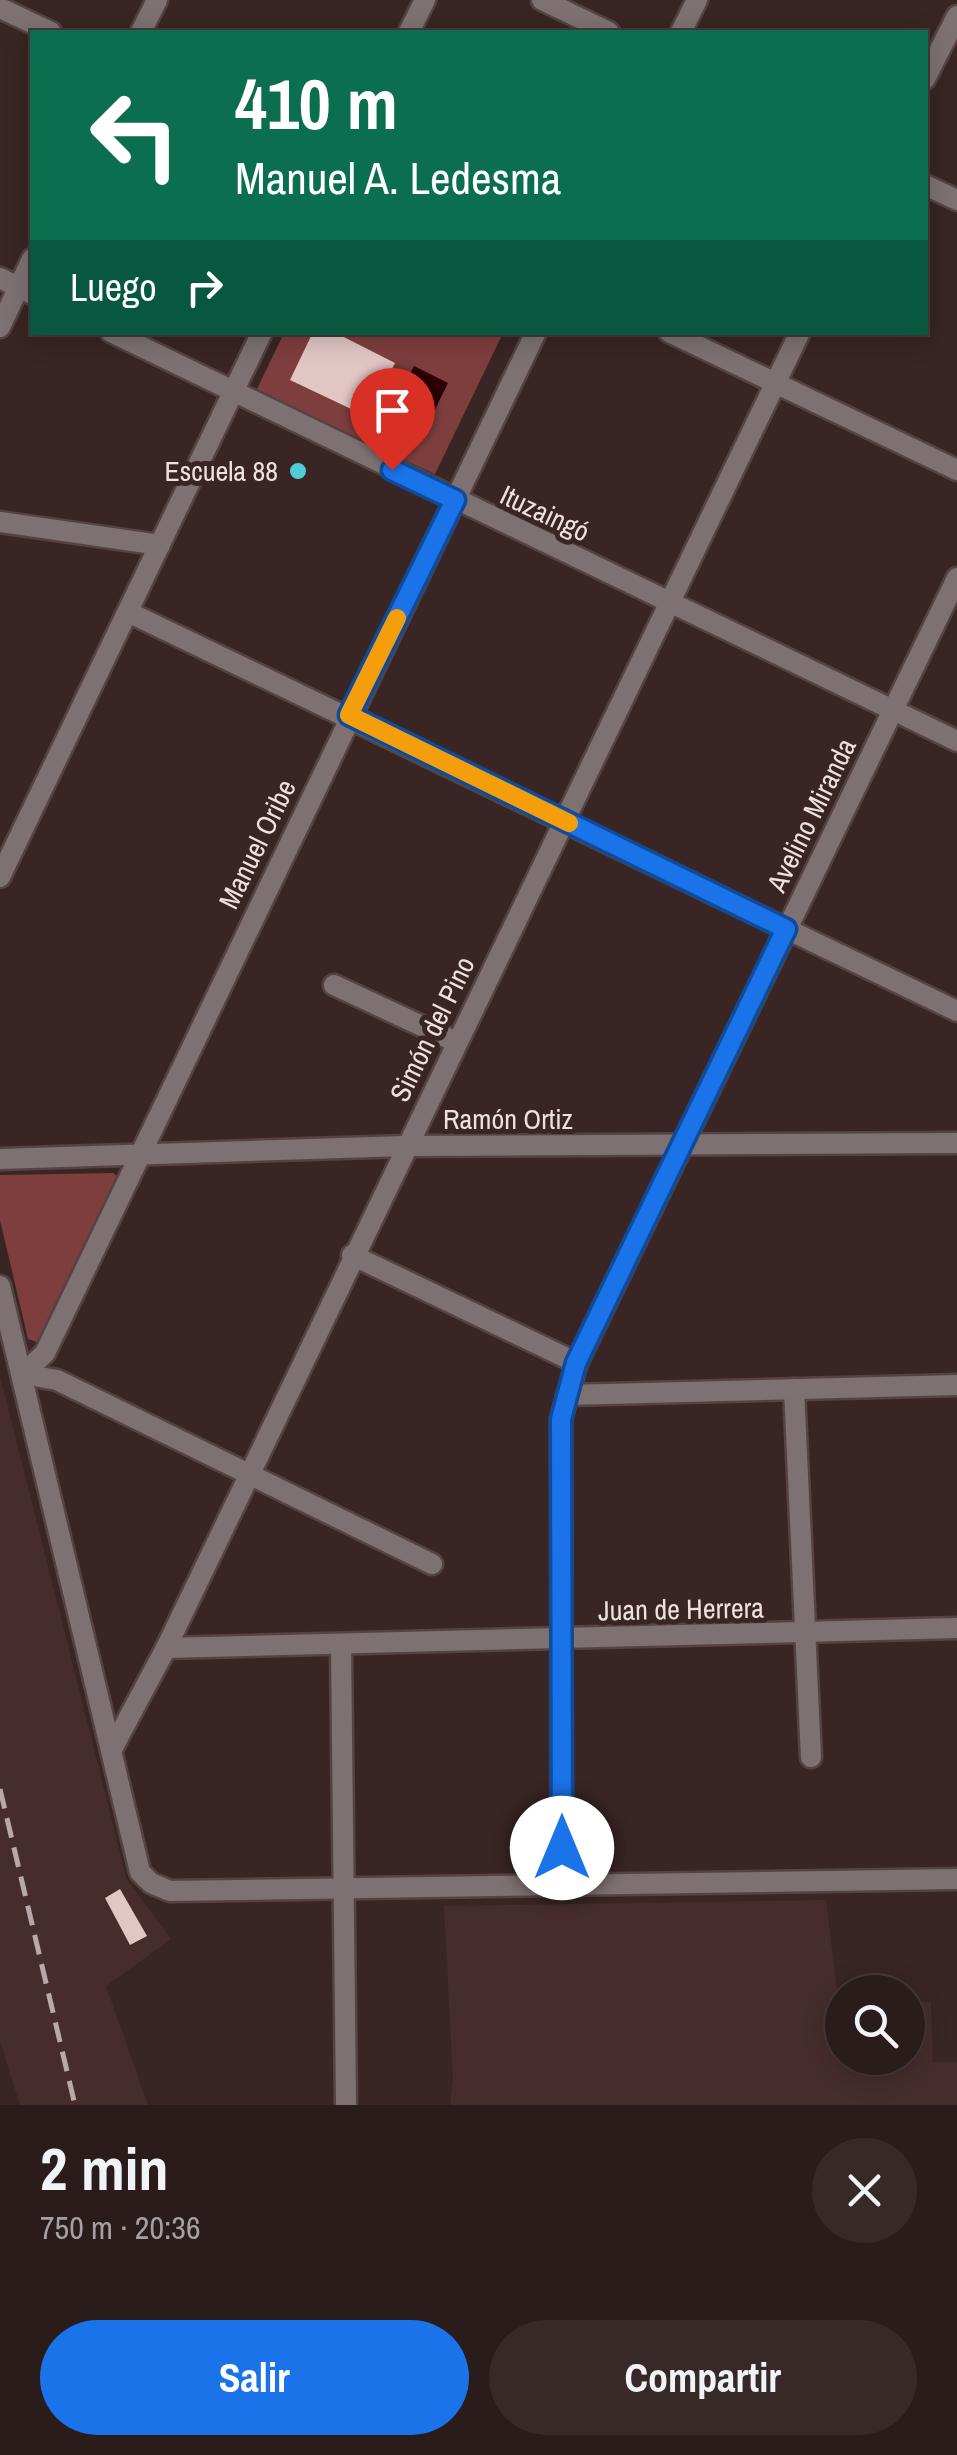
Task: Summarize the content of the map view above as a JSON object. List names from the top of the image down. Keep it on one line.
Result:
{"streets":{"street":["Ituzaingó","Avelino Miranda","Manuel Oribe","Simón del Pino","Ramón Ortiz","Juan de Herrera"]},"crossings":[["Ituzaingó","Avelino Miranda"],["Ituzaingó","Manuel Oribe"],["Ituzaingó","Simón del Pino"],["Avelino Miranda","Ramón Ortiz"],["Avelino Miranda","Juan de Herrera"],["Manuel Oribe","Ramón Ortiz"],["Simón del Pino","Ramón Ortiz"],["Simón del Pino","Juan de Herrera"]],"places":["Escuela 88"],"page":{"turn":["410 m","Manuel A. Ledesma"],"then":"Luego","heading":["2 min","750 m · 20:36"],"buttons":["Salir","Compartir"]}}
